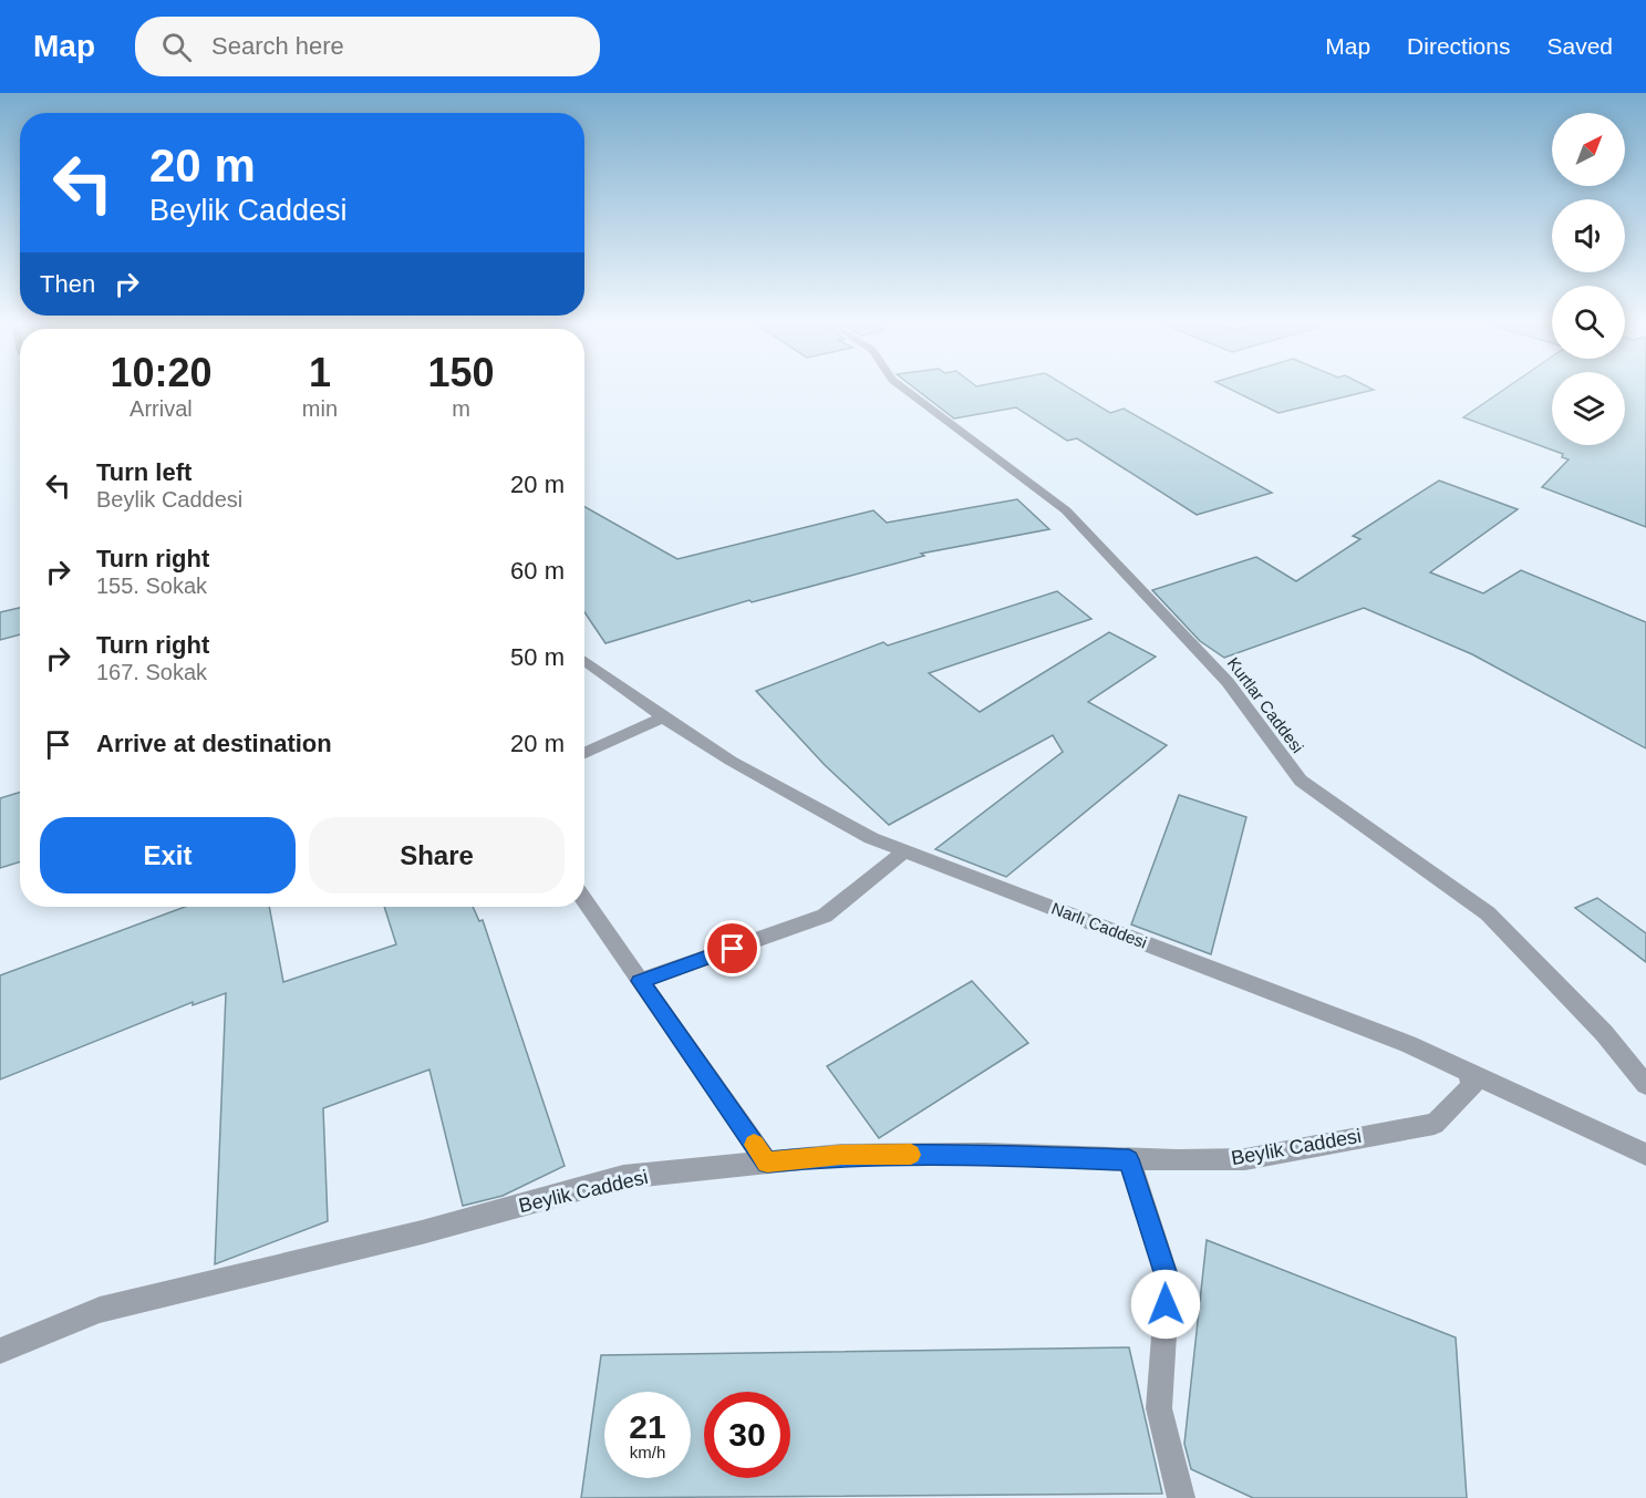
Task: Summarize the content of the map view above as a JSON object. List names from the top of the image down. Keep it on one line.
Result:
{"streets":{"street":["Kurtlar Caddesi","Narlı Caddesi","Beylik Caddesi"]},"crossings":[["Narlı Caddesi","Beylik Caddesi"]],"north":"top right","page":{"header":"Map","search":"Search here","nav":["Map","Directions","Saved"],"turn":["20 m","Beylik Caddesi"],"then":"Then","eta":["10:20","Arrival","1","min","150","m"],"list":[{"name":"Turn left","note":"Beylik Caddesi","value":"20 m"},{"name":"Turn right","note":"155. Sokak","value":"60 m"},{"name":"Turn right","note":"167. Sokak","value":"50 m"},{"name":"Arrive at destination","value":"20 m"}],"buttons":["Exit","Share"],"speed":"21 km/h","limit":"30"}}
